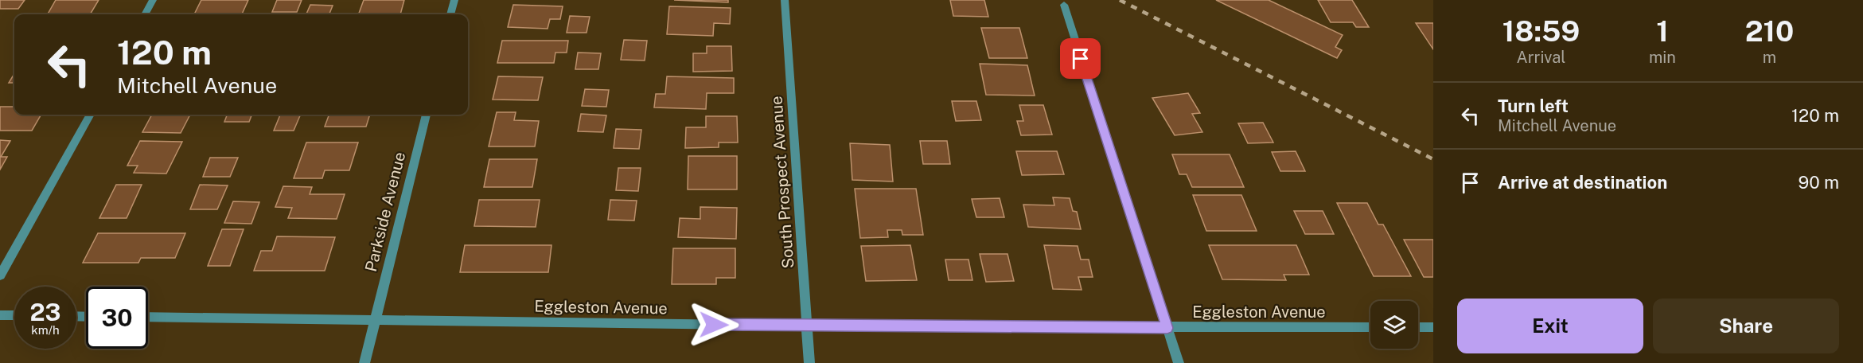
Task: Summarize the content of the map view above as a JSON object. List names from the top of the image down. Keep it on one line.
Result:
{"streets":{"street":["South Prospect Avenue","Parkside Avenue","Eggleston Avenue"]},"crossings":[["South Prospect Avenue","Eggleston Avenue"],["Parkside Avenue","Eggleston Avenue"]],"page":{"eta":["18:59","Arrival","1","min","210","m"],"turn":["120 m","Mitchell Avenue"],"list":[{"name":"Turn left","note":"Mitchell Avenue","value":"120 m"},{"name":"Arrive at destination","value":"90 m"}],"speed":"23 km/h","limit":"30","buttons":["Exit","Share"]}}
